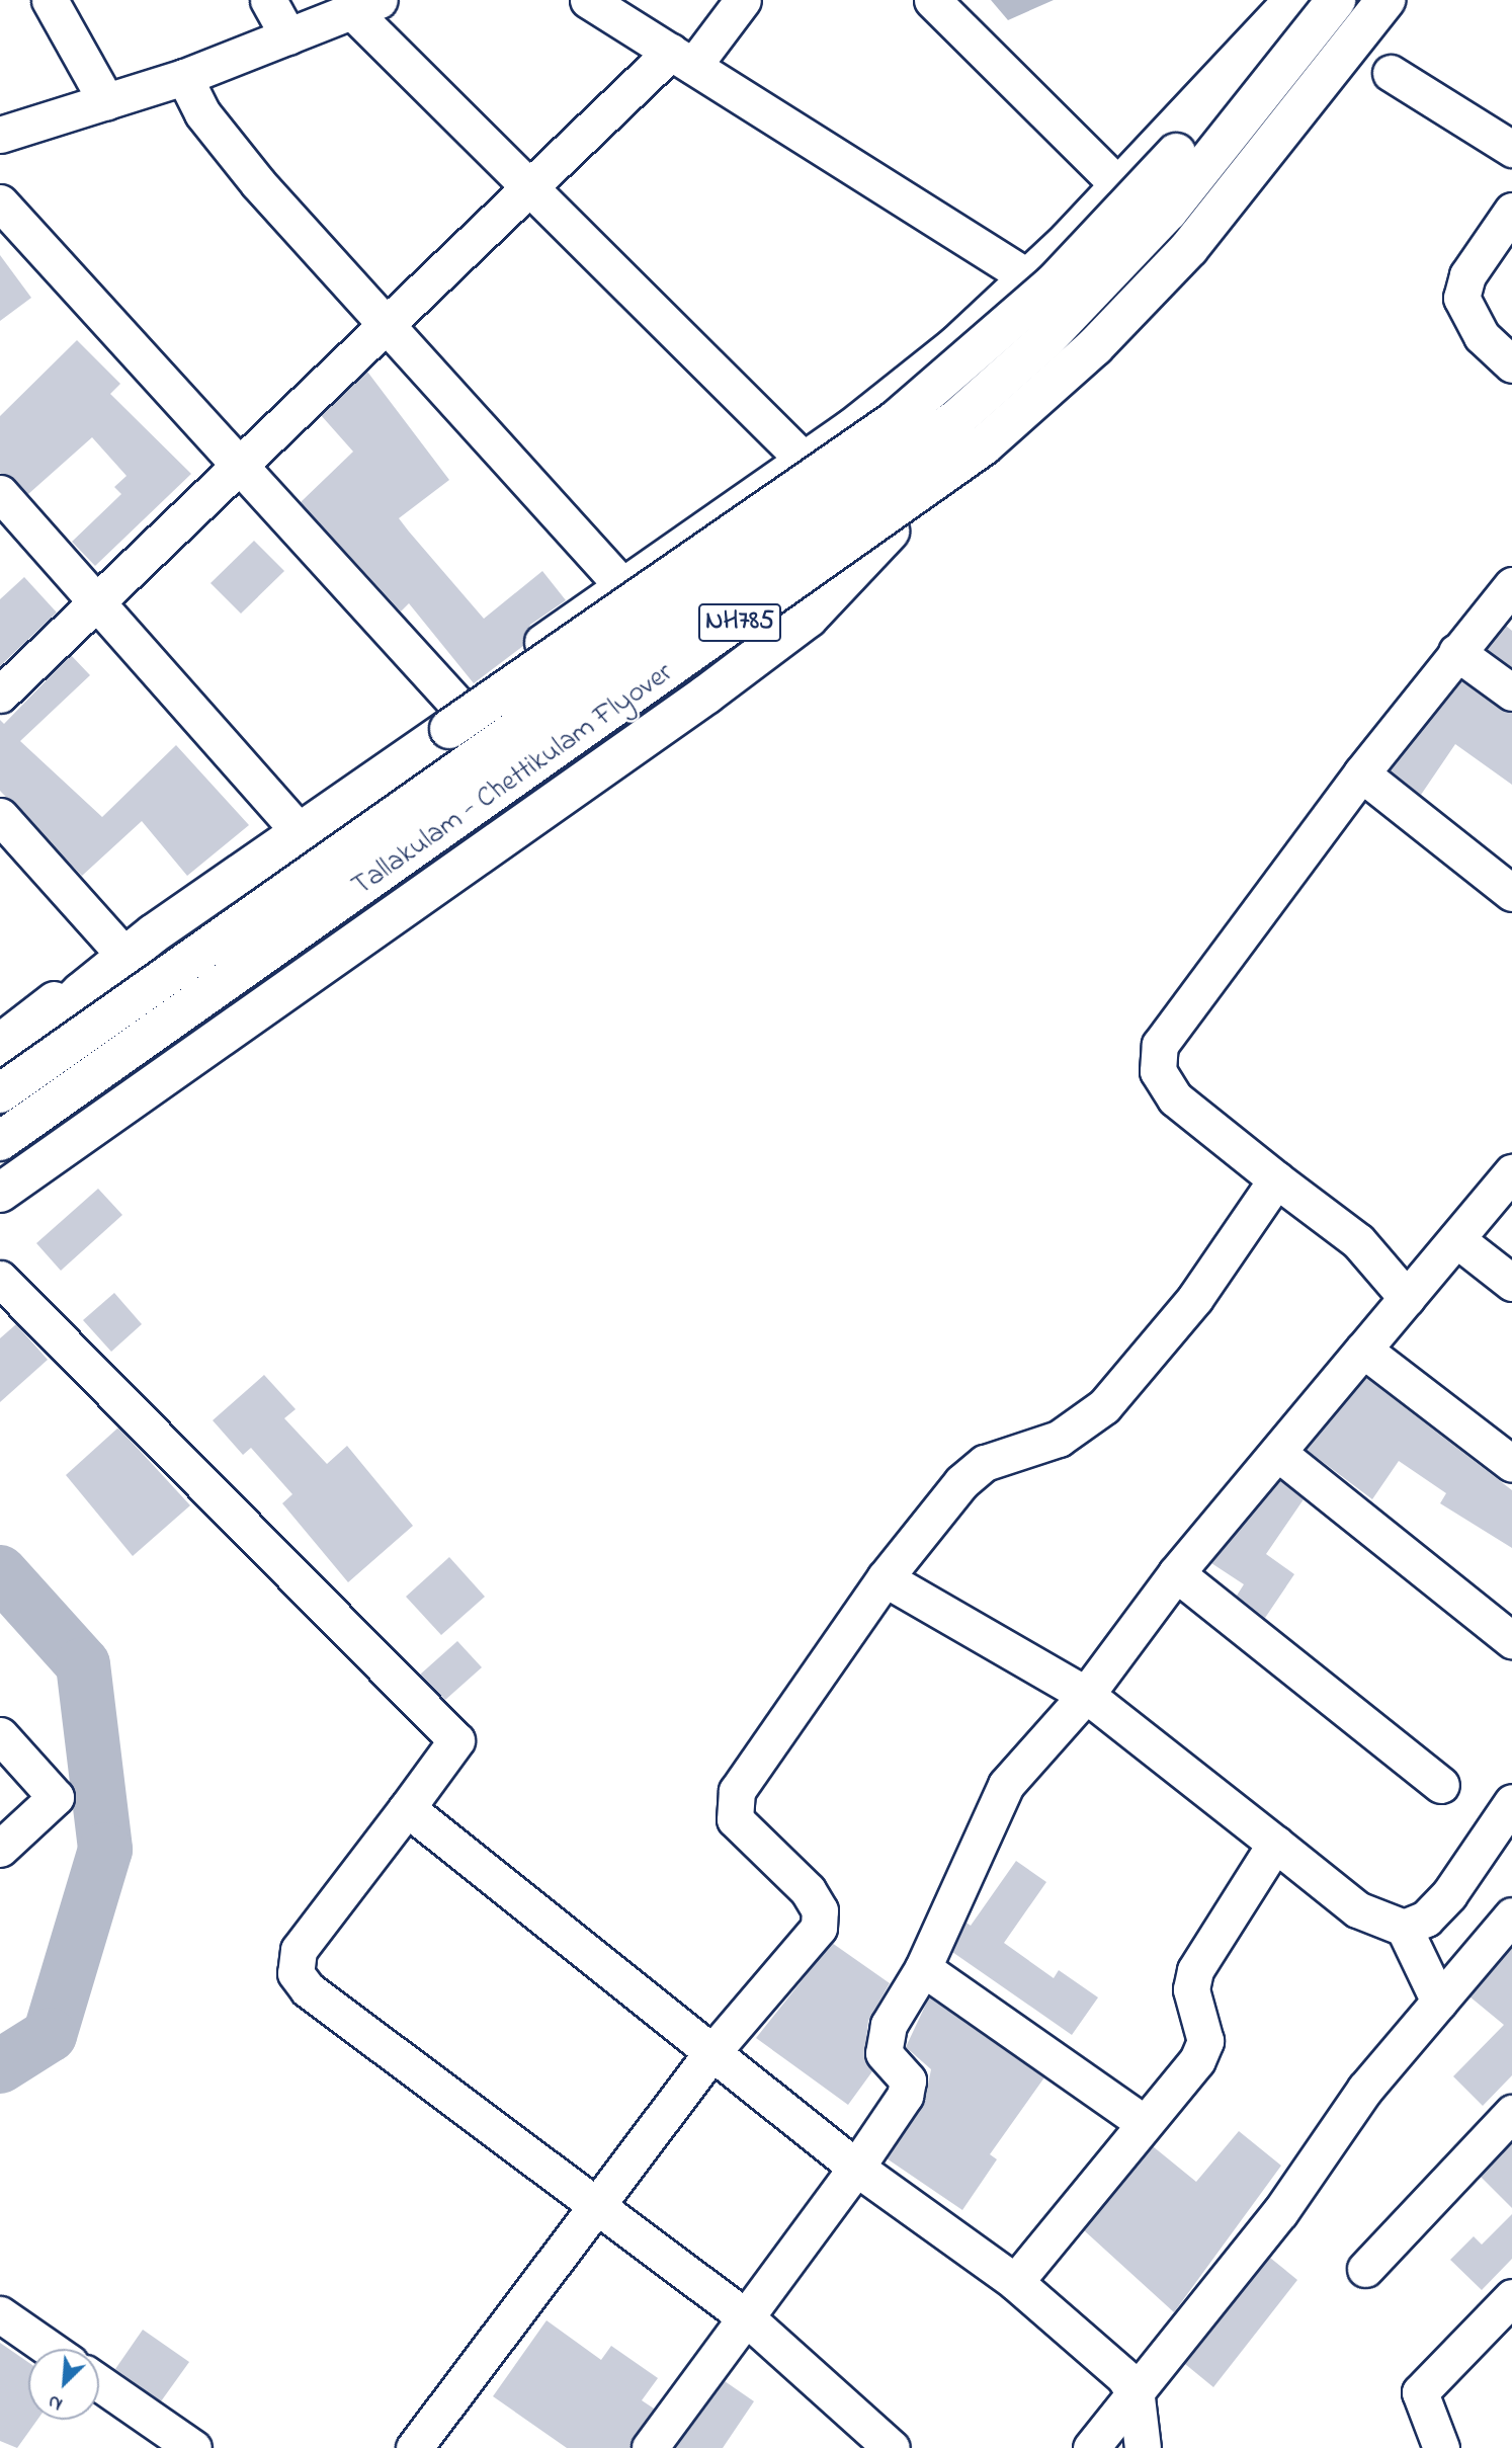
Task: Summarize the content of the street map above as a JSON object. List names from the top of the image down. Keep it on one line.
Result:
{"streets":{"highway":["NH785","Tallakulam - Chettikulam Flyover"]},"north":"bottom left"}
